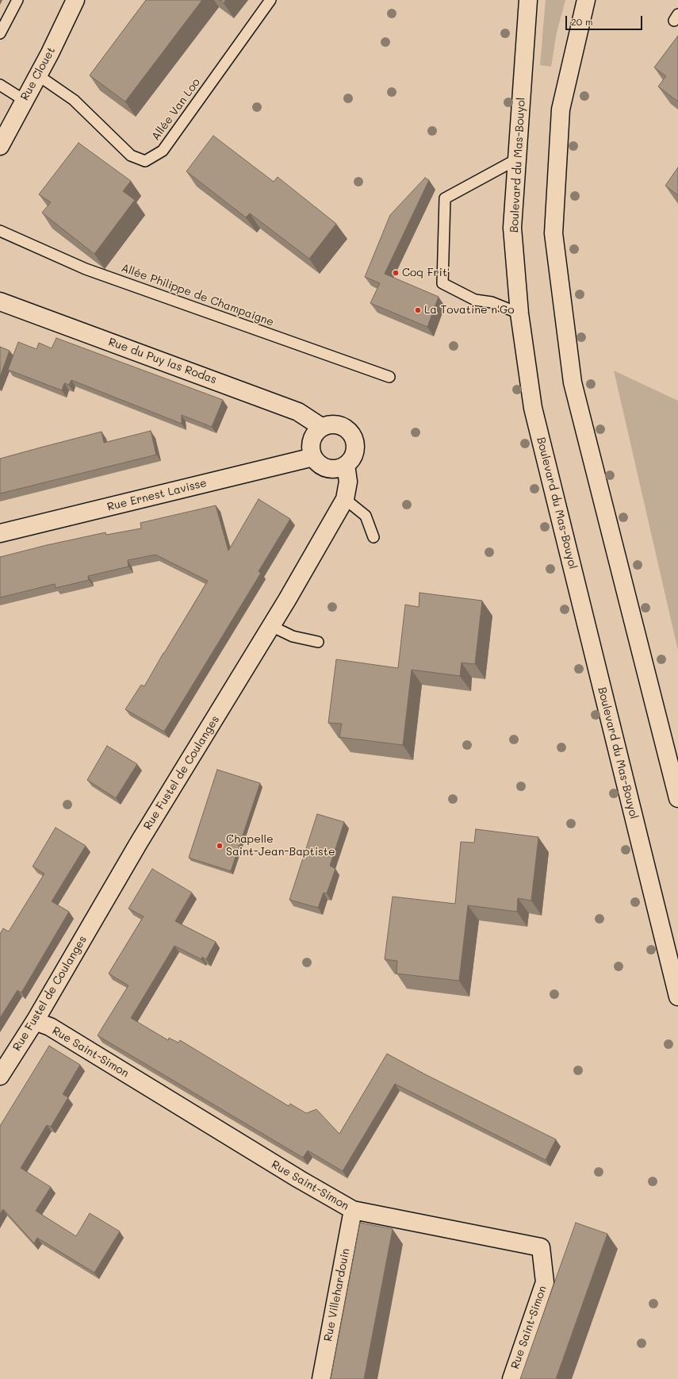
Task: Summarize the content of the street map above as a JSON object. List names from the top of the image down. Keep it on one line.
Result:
{"streets":{"street":["Rue Clouet","Boulevard du Mas-Bouyol","Rue du Puy las Rodas","Rue Ernest Lavisse","Rue Fustel de Coulanges","Rue Saint-Simon","Rue Villehardouin"],"lane":["Allée Van Loo","Allée Philippe de Champaigne"]},"crossings":[["Rue Clouet","Allée Van Loo"],["Rue du Puy las Rodas","Rue Ernest Lavisse"],["Rue du Puy las Rodas","Rue Fustel de Coulanges"],["Rue Ernest Lavisse","Rue Fustel de Coulanges"],["Rue Fustel de Coulanges","Rue Saint-Simon"],["Rue Saint-Simon","Rue Villehardouin"]],"places":["Coq Frit'","La Tovatine n'Go","Chapelle Saint-Jean-Baptiste"],"scale_bar":"20 m"}
